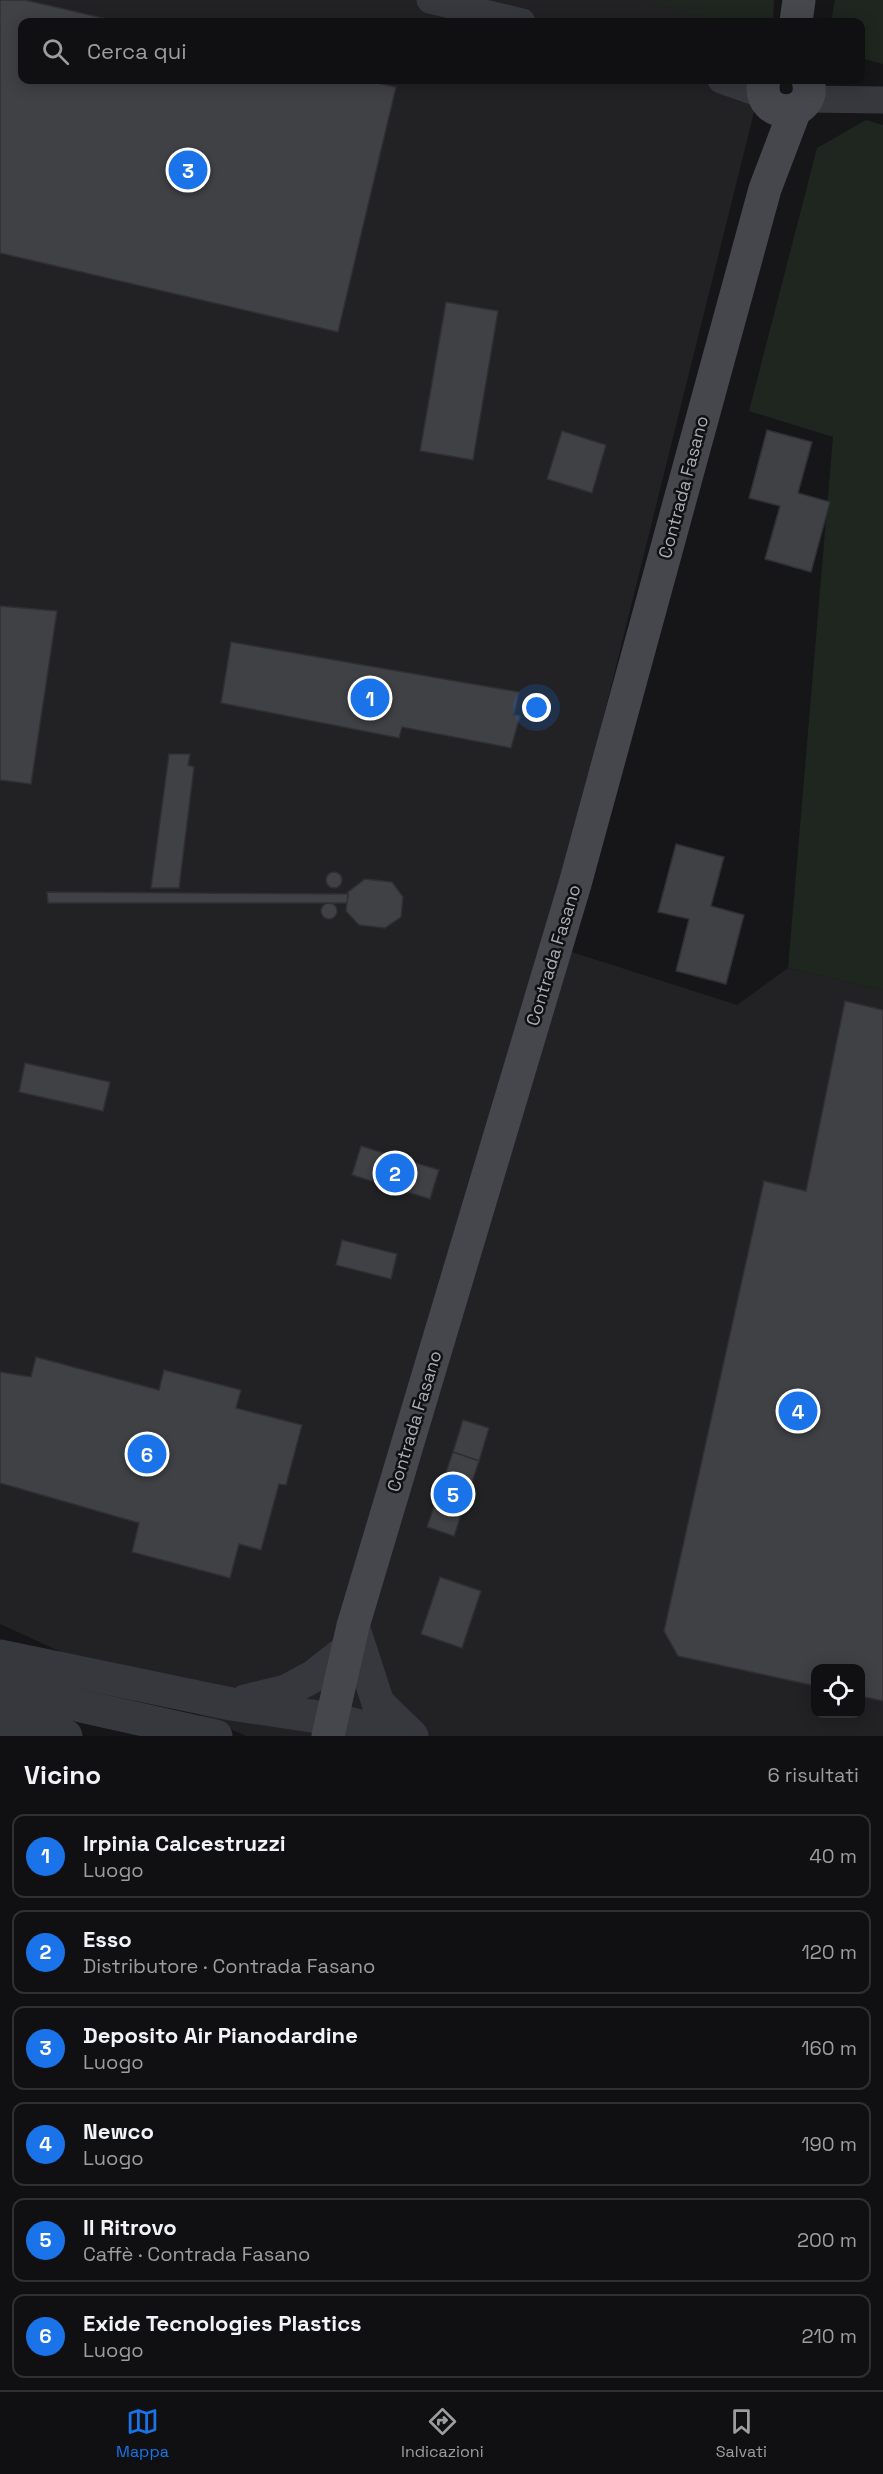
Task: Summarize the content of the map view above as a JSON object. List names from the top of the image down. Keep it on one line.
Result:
{"streets":{"main road":["Contrada Fasano"]},"page":{"search":"Cerca qui","pins":["3","1","2","4","6","5"],"heading":["Vicino","6 risultati"],"list":[{"mark":"1","name":"Irpinia Calcestruzzi","note":"Luogo","value":"40 m"},{"mark":"2","name":"Esso","note":"Distributore · Contrada Fasano","value":"120 m"},{"mark":"3","name":"Deposito Air Pianodardine","note":"Luogo","value":"160 m"},{"mark":"4","name":"Newco","note":"Luogo","value":"190 m"},{"mark":"5","name":"Il Ritrovo","note":"Caffè · Contrada Fasano","value":"200 m"},{"mark":"6","name":"Exide Tecnologies Plastics","note":"Luogo","value":"210 m"}],"nav":["Mappa","Indicazioni","Salvati"]}}
